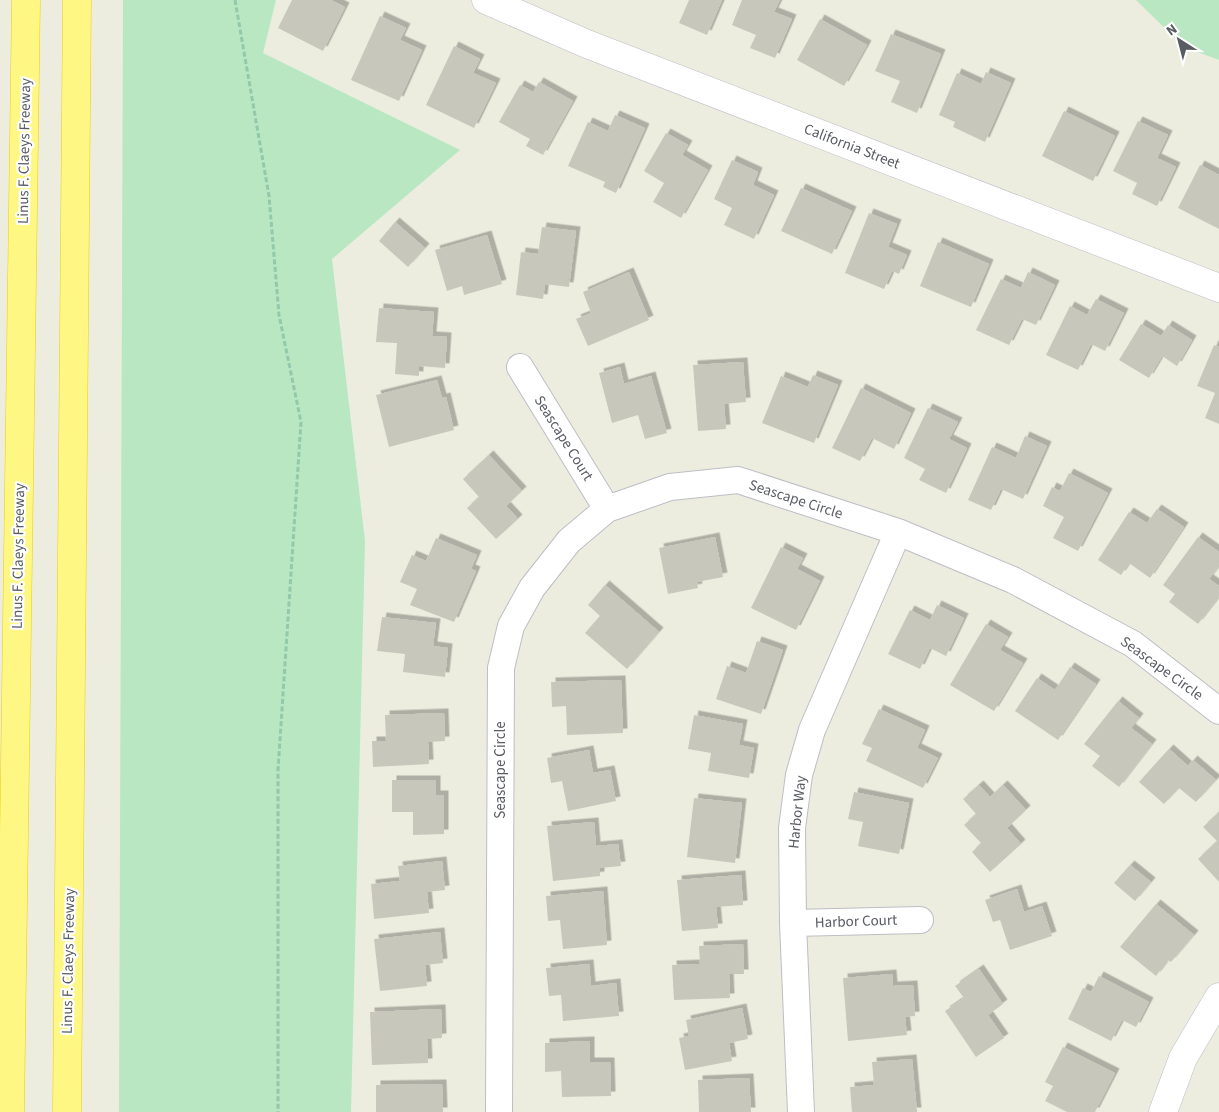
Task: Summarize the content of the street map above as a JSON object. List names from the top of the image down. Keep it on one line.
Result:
{"streets":{"highway":["Linus F. Claeys Freeway"],"street":["California Street","Seascape Court","Seascape Circle","Harbor Way","Harbor Court"]},"crossings":[["Seascape Court","Seascape Circle"],["Seascape Circle","Harbor Way"],["Harbor Way","Harbor Court"]],"north":"top left"}
